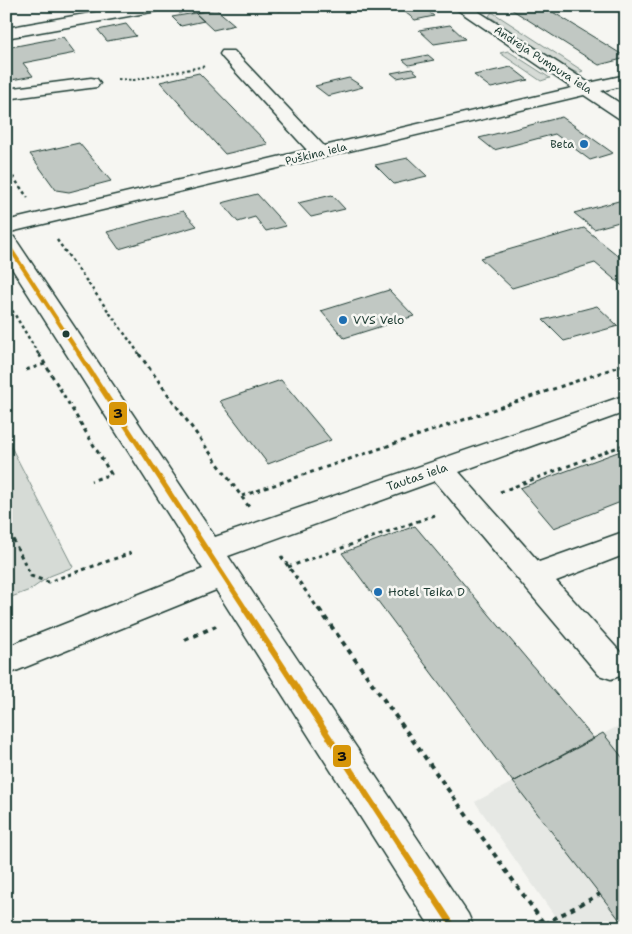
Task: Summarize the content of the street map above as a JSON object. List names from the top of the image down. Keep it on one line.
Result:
{"streets":{"street":["Andreja Pumpura iela","Puškina iela","Tautas iela"]},"crossings":[["Andreja Pumpura iela","Puškina iela"]],"places":["Beta","VVS Velo","Hotel Teika D"],"lines":["transit line 3"]}
